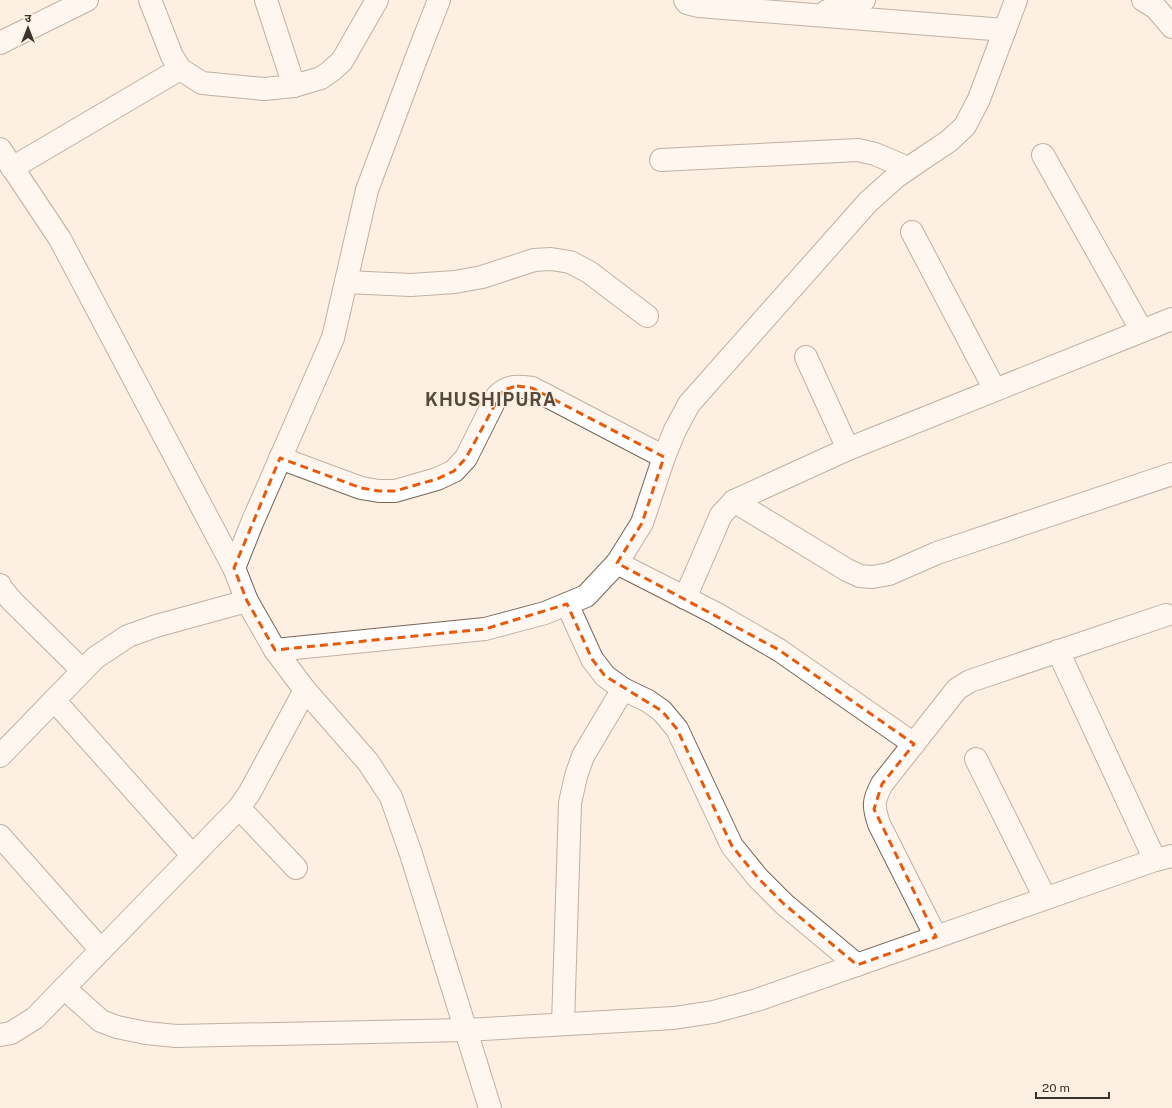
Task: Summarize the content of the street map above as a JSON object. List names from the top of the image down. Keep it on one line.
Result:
{"districts":["KHUSHIPURA"],"scale_bar":"20 m","north":"top"}
